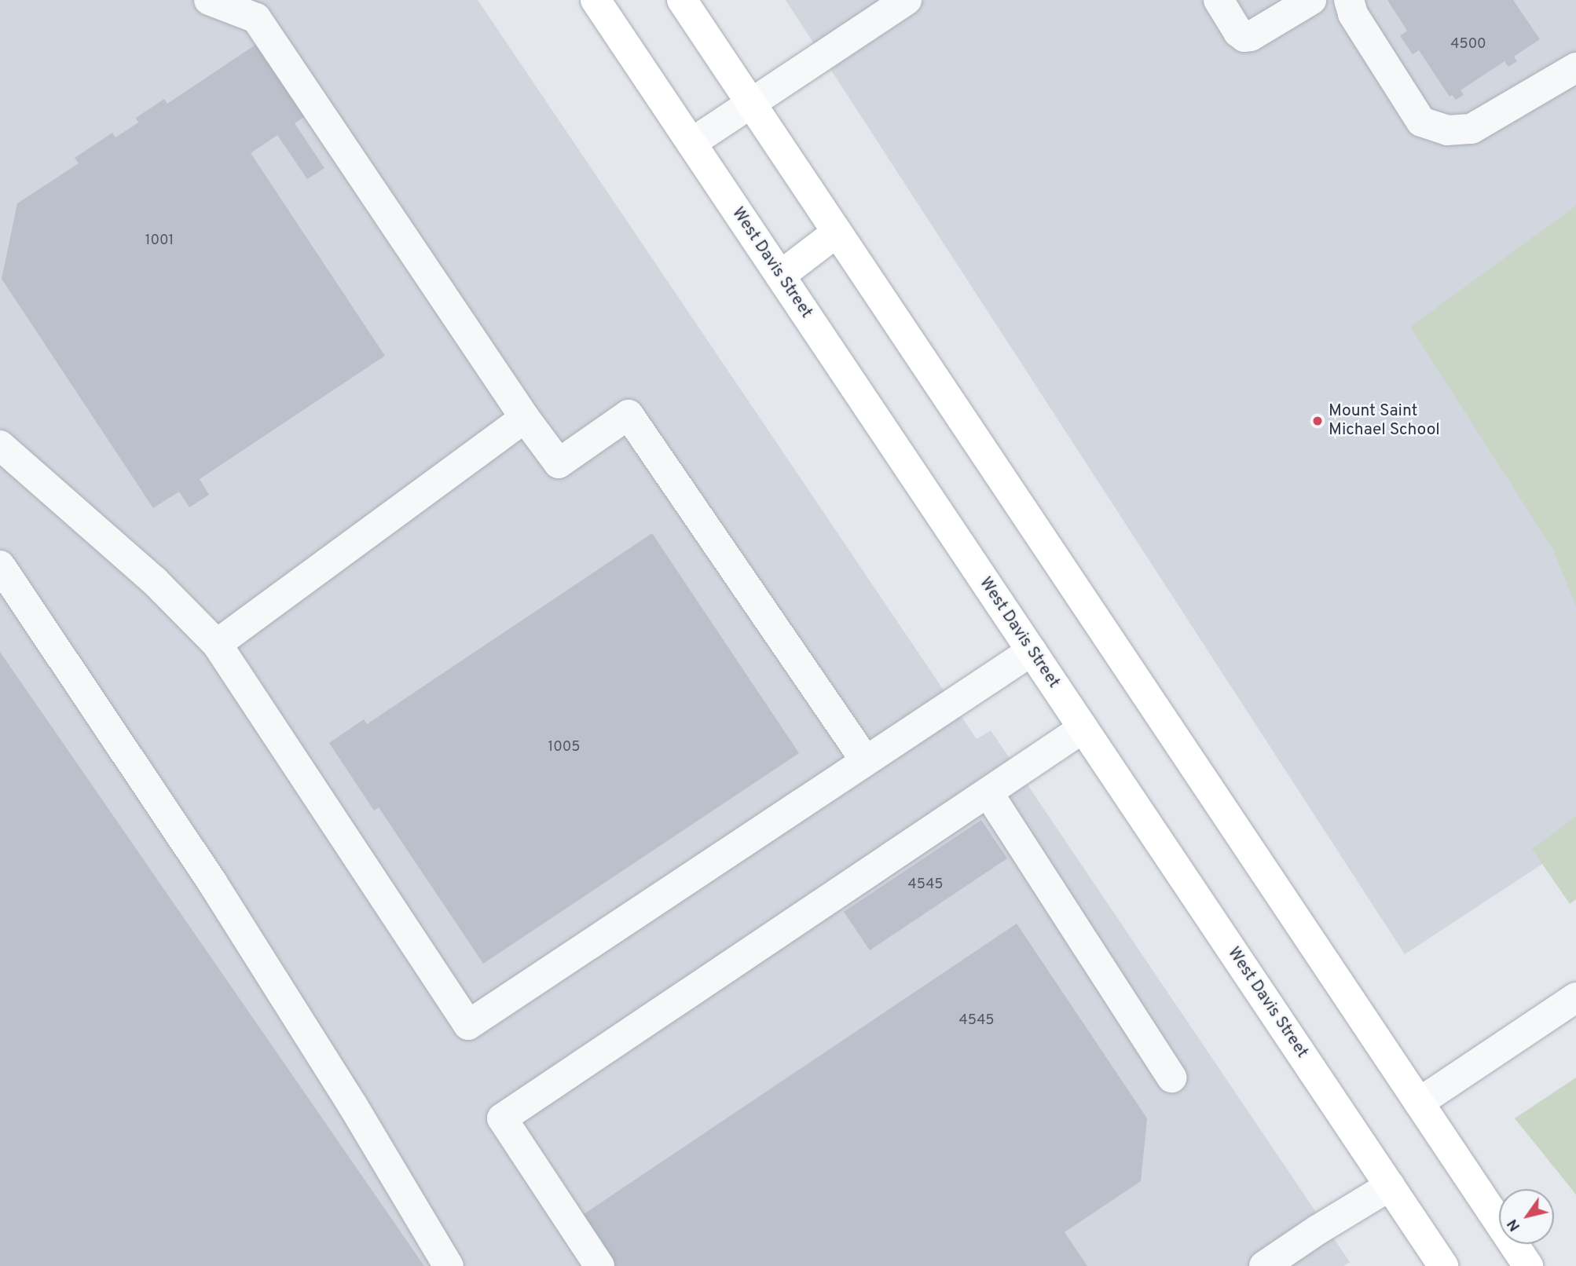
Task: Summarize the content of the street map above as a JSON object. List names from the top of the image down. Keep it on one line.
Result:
{"streets":{"main road":["West Davis Street"]},"places":["Mount Saint Michael School"],"house_numbers":["4500","1001","1005","4545","4545"],"north":"bottom left"}
